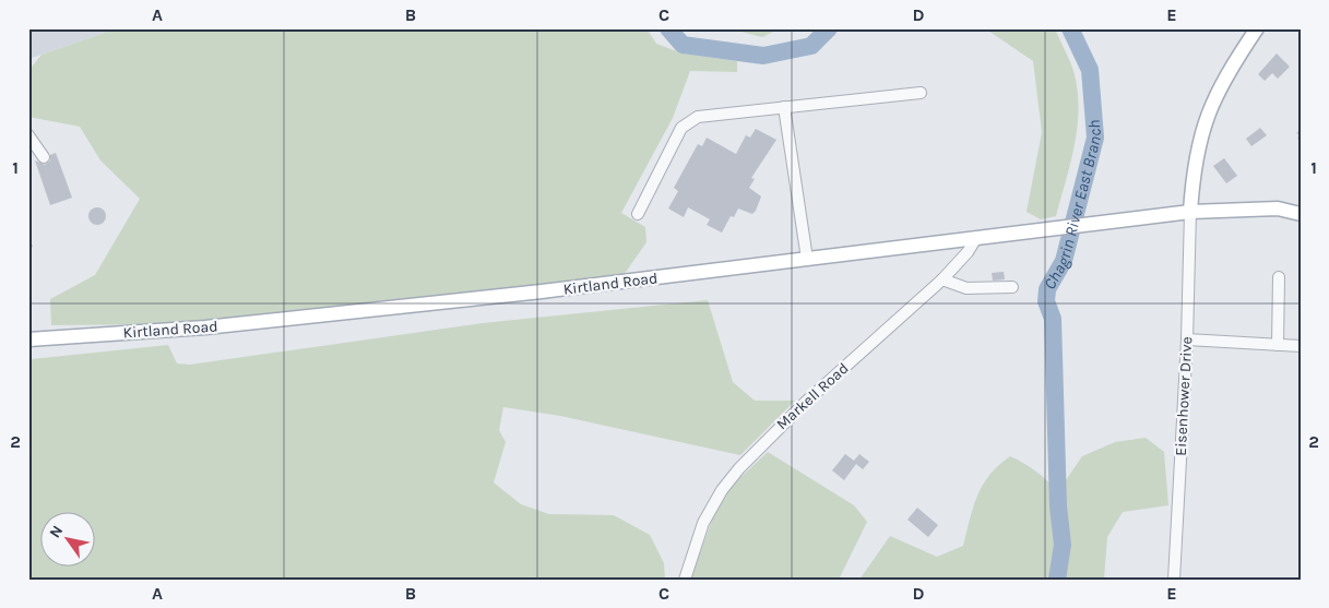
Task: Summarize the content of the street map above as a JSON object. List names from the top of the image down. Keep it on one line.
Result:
{"streets":{"main road":["Kirtland Road"],"street":["Markell Road","Eisenhower Drive"]},"crossings":[["Kirtland Road","Markell Road"],["Kirtland Road","Eisenhower Drive"]],"water":["Chagrin River East Branch"],"north":"top left","grid":{"columns":["A","B","C","D","E"],"rows":["1","2"]}}
